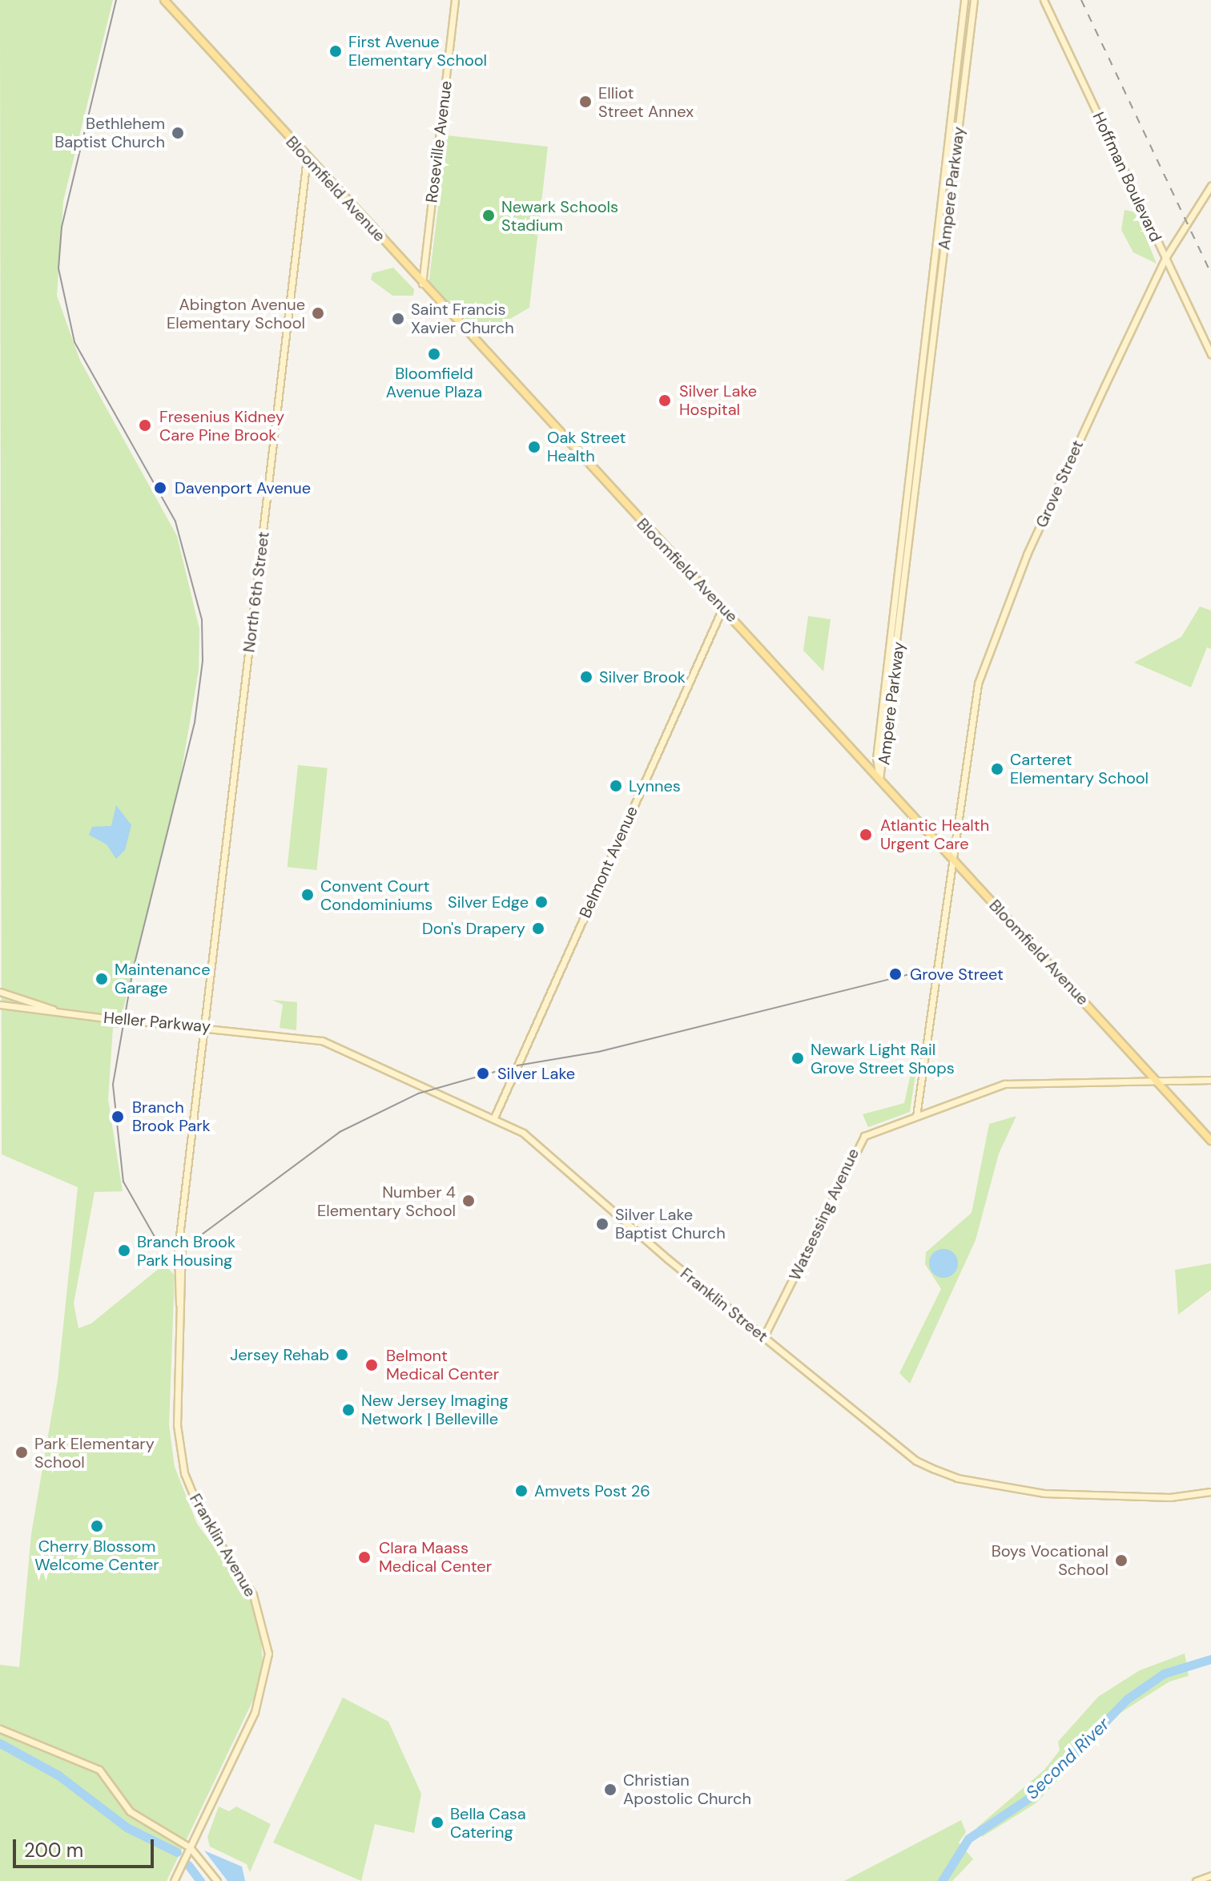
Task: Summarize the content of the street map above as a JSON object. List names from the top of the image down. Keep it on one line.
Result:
{"streets":{"main road":["Bloomfield Avenue"],"street":["Roseville Avenue","Hoffman Boulevard","Ampere Parkway","Grove Street","North 6th Street","Belmont Avenue","Heller Parkway","Watsessing Avenue","Franklin Street","Franklin Avenue"]},"crossings":[["Roseville Avenue","Bloomfield Avenue"],["Hoffman Boulevard","Grove Street"],["Ampere Parkway","Bloomfield Avenue"],["Bloomfield Avenue","Grove Street"],["Bloomfield Avenue","North 6th Street"],["Bloomfield Avenue","Belmont Avenue"],["Bloomfield Avenue","Watsessing Avenue"],["Grove Street","Watsessing Avenue"],["North 6th Street","Heller Parkway"],["North 6th Street","Franklin Avenue"],["Belmont Avenue","Franklin Street"],["Heller Parkway","Franklin Street"],["Heller Parkway","Franklin Avenue"],["Watsessing Avenue","Franklin Street"]],"water":["Second River"],"places":["First Avenue Elementary School","Elliot Street Annex","Bethlehem Baptist Church","Newark Schools Stadium","Abington Avenue Elementary School","Saint Francis Xavier Church","Bloomfield Avenue Plaza","Silver Lake Hospital","Fresenius Kidney Care Pine Brook","Oak Street Health","Davenport Avenue","Silver Brook","Carteret Elementary School","Lynnes","Atlantic Health Urgent Care","Convent Court Condominiums","Silver Edge","Don's Drapery","Grove Street","Maintenance Garage","Newark Light Rail Grove Street Shops","Silver Lake","Branch Brook Park","Number 4 Elementary School","Silver Lake Baptist Church","Branch Brook Park Housing","Jersey Rehab","Belmont Medical Center","New Jersey Imaging Network | Belleville","Park Elementary School","Amvets Post 26","Cherry Blossom Welcome Center","Clara Maass Medical Center","Boys Vocational School","Christian Apostolic Church","Bella Casa Catering"],"scale_bar":"200 m"}
